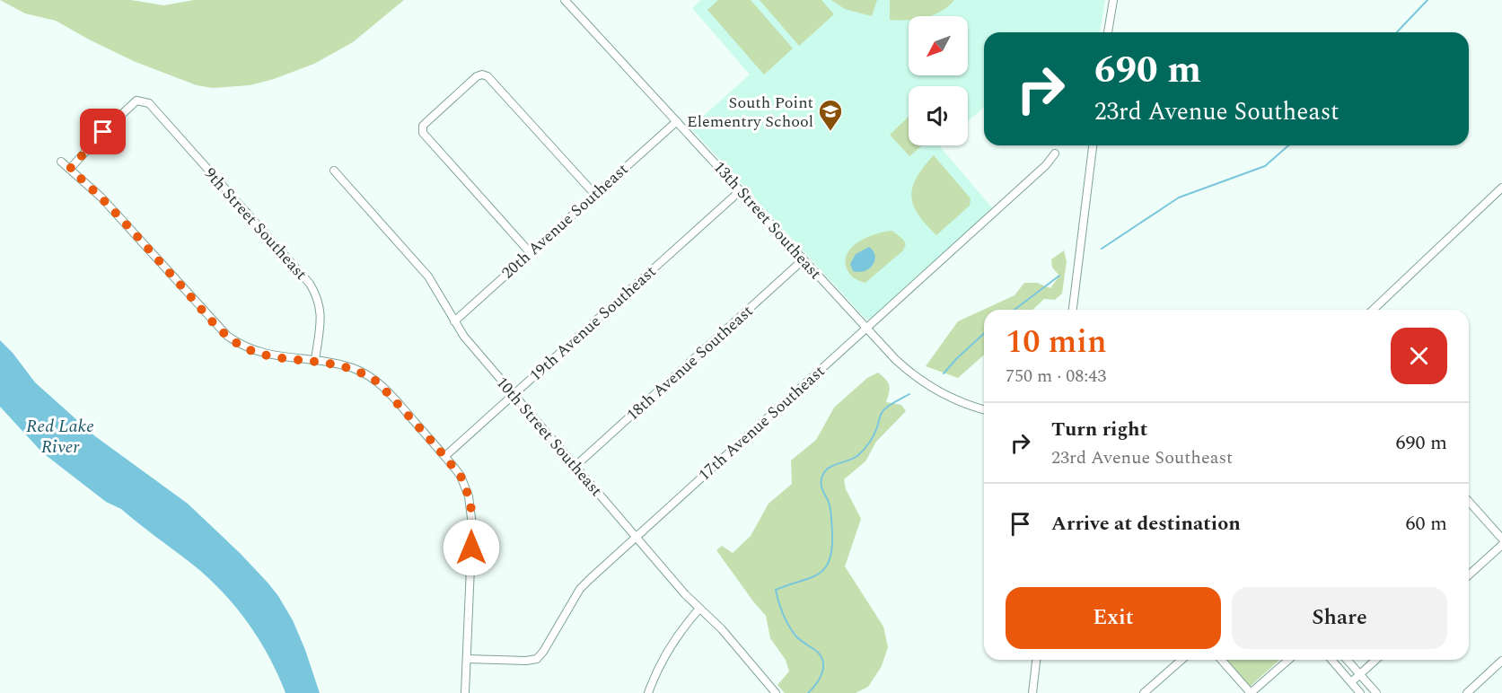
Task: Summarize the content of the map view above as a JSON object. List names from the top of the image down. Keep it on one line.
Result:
{"streets":{"street":["13th Street Southeast","20th Avenue Southeast","9th Street Southeast","19th Avenue Southeast","18th Avenue Southeast","17th Avenue Southeast","10th Street Southeast"]},"crossings":[["13th Street Southeast","20th Avenue Southeast"],["13th Street Southeast","19th Avenue Southeast"],["13th Street Southeast","18th Avenue Southeast"],["13th Street Southeast","17th Avenue Southeast"],["20th Avenue Southeast","10th Street Southeast"],["19th Avenue Southeast","10th Street Southeast"],["18th Avenue Southeast","10th Street Southeast"],["17th Avenue Southeast","10th Street Southeast"]],"water":["Red Lake River"],"places":{"school or university":["South Point Elementry School"]},"north":"bottom left","page":{"turn":["690 m","23rd Avenue Southeast"],"heading":["10 min","750 m · 08:43"],"list":[{"name":"Turn right","note":"23rd Avenue Southeast","value":"690 m"},{"name":"Arrive at destination","value":"60 m"}],"buttons":["Exit","Share"]}}
